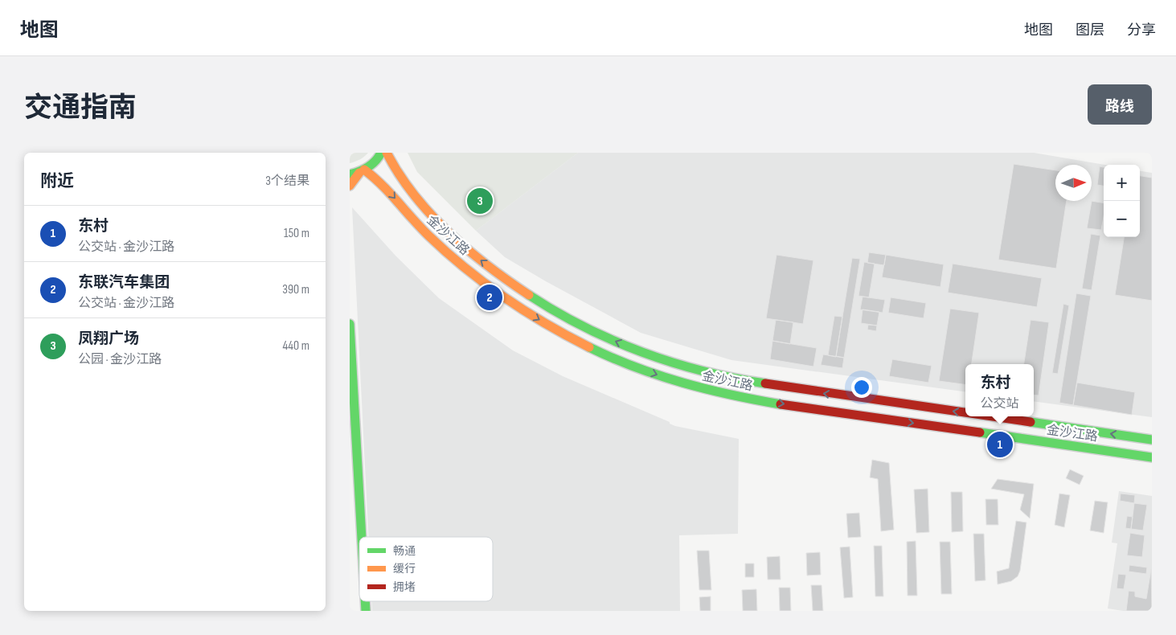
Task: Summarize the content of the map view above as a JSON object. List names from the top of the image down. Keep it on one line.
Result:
{"streets":{"main road":["金沙江路"]},"legend":["畅通","缓行","拥堵"],"north":"right","page":{"header":"地图","nav":["地图","图层","分享"],"title":"交通指南","buttons":"路线","heading":["附近","3个结果"],"map_buttons":["+","−"],"pins":["3","2","1"],"list":[{"mark":"1","name":"东村","note":"公交站 · 金沙江路","value":"150 m"},{"mark":"2","name":"东联汽车集团","note":"公交站 · 金沙江路","value":"390 m"},{"mark":"3","name":"凤翔广场","note":"公园 · 金沙江路","value":"440 m"}],"popup":["东村","公交站"]}}
